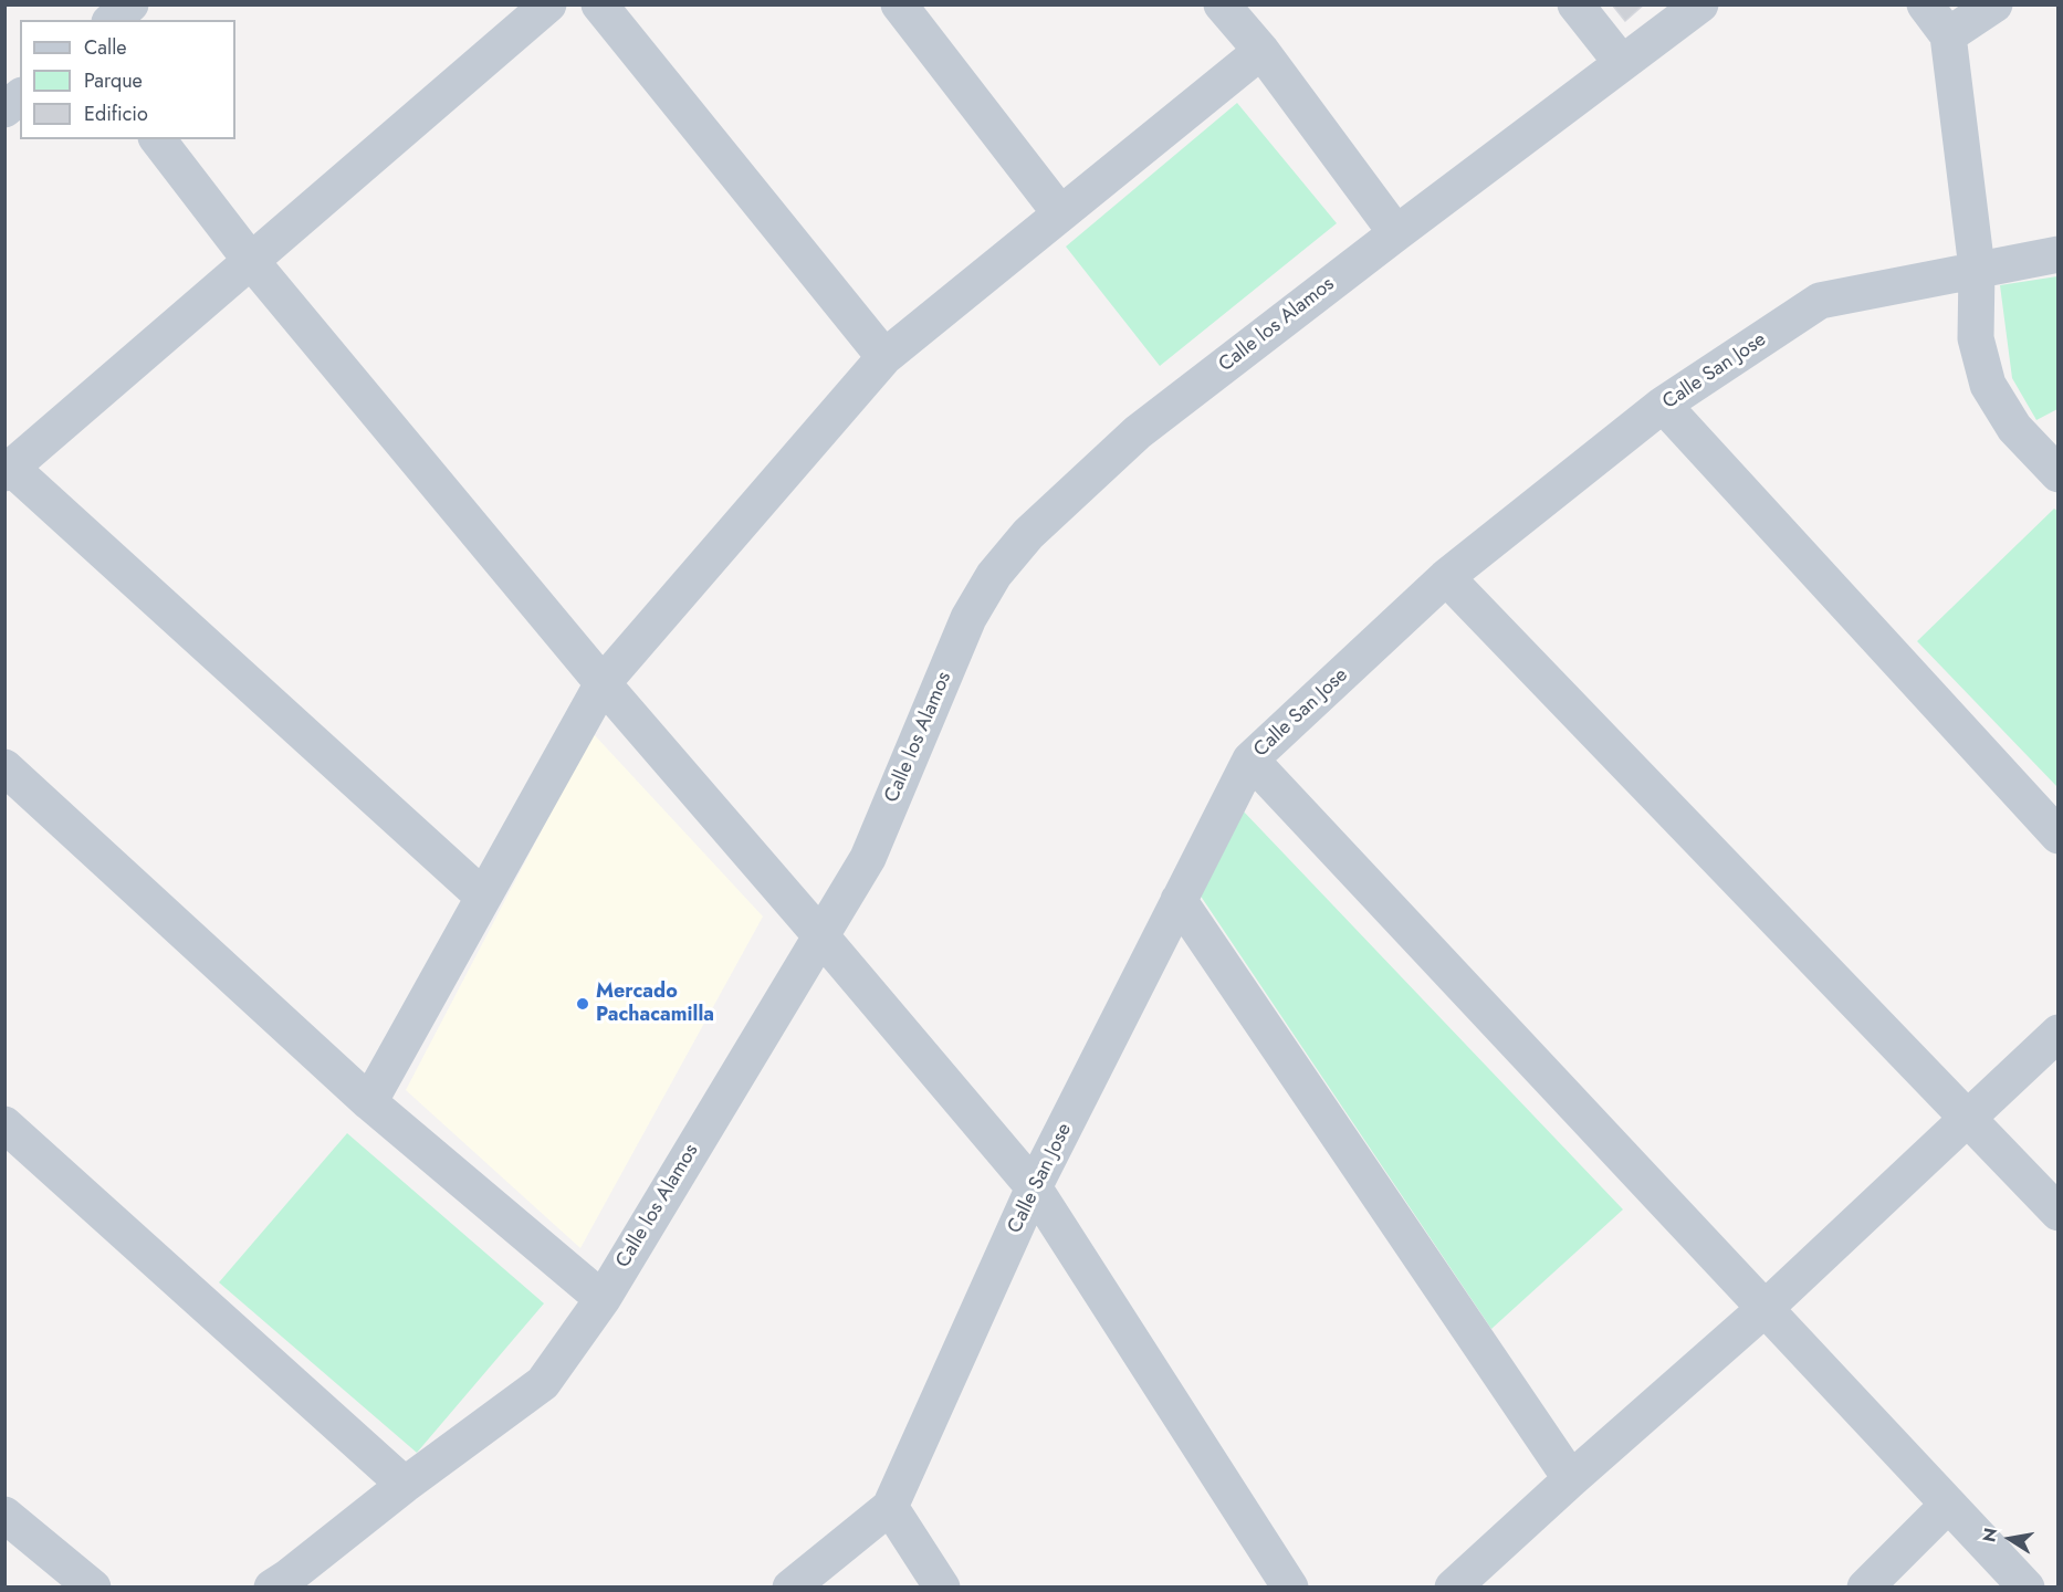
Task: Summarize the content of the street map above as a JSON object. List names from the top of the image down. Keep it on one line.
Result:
{"streets":{"street":["Calle los Alamos","Calle San Jose"]},"places":["Mercado Pachacamilla"],"legend":["Calle","Parque","Edificio"],"north":"left"}
